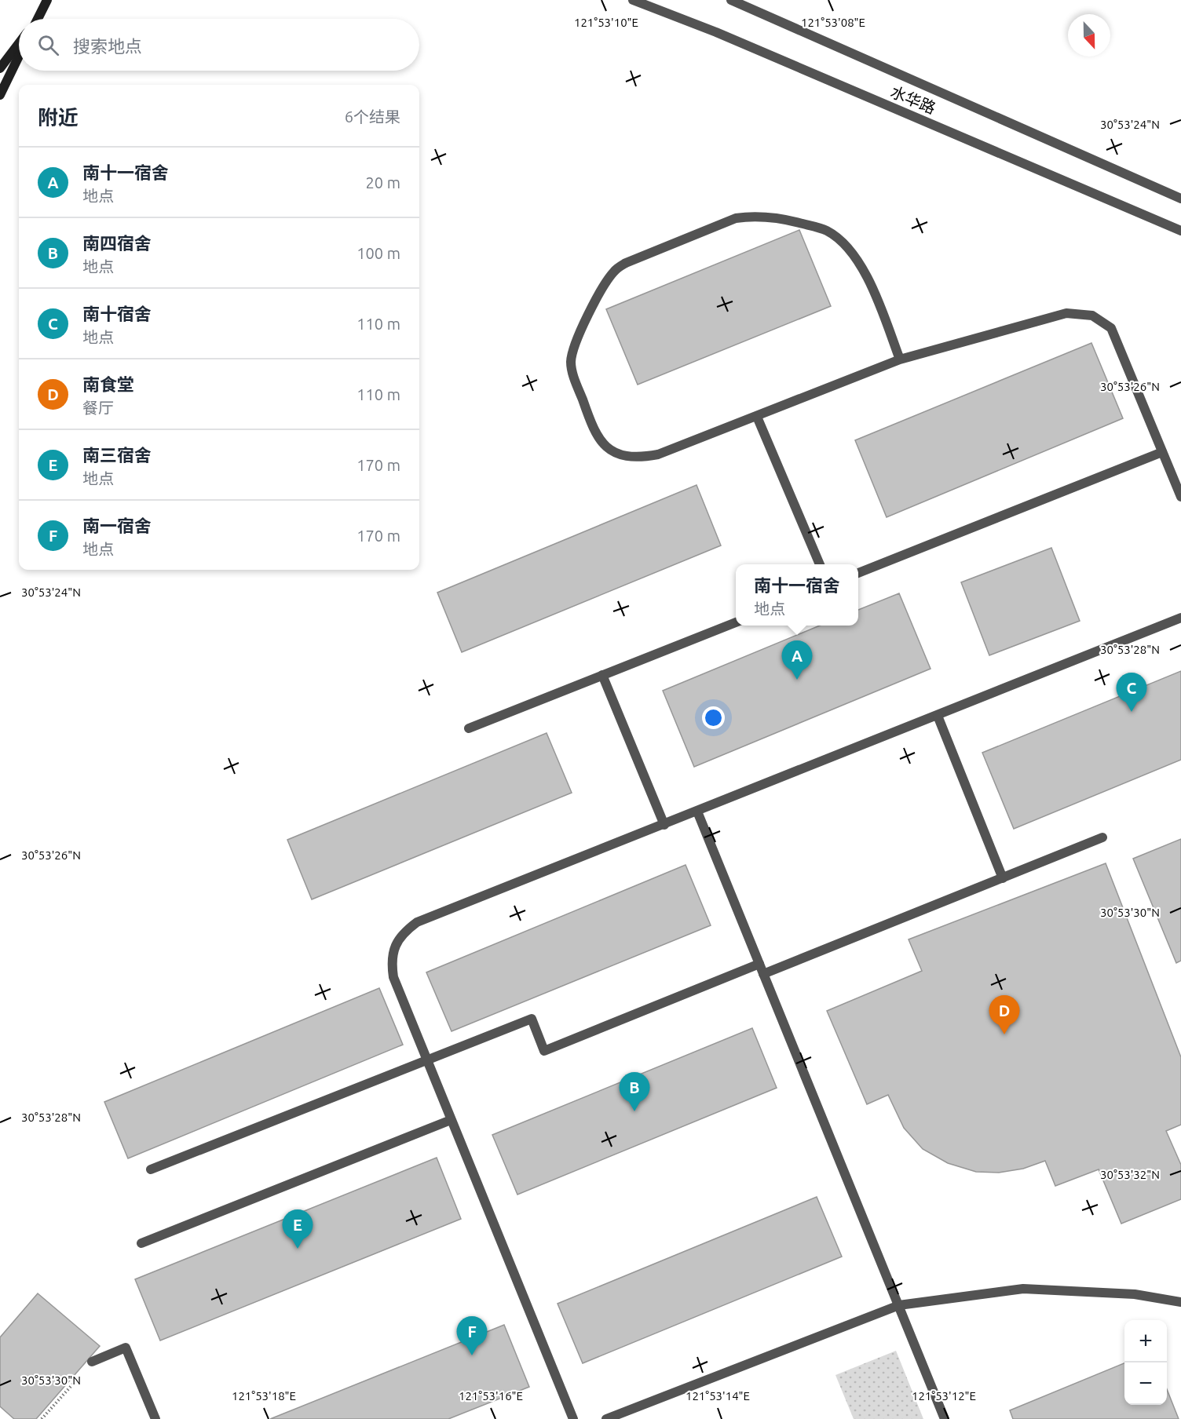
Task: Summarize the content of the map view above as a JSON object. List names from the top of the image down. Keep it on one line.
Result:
{"streets":{"street":["水华路"]},"north":"bottom","page":{"search":"搜索地点","heading":["附近","6个结果"],"list":[{"mark":"A","name":"南十一宿舍","note":"地点","value":"20 m"},{"mark":"B","name":"南四宿舍","note":"地点","value":"100 m"},{"mark":"C","name":"南十宿舍","note":"地点","value":"110 m"},{"mark":"D","name":"南食堂","note":"餐厅","value":"110 m"},{"mark":"E","name":"南三宿舍","note":"地点","value":"170 m"},{"mark":"F","name":"南一宿舍","note":"地点","value":"170 m"}],"popup":["南十一宿舍","地点"],"pins":["A","C","D","B","E","F"],"map_buttons":["+","−"]},"coordinates":["121°53'10\"E","121°53'08\"E","30°53'24\"N","30°53'26\"N","30°53'28\"N","30°53'30\"N","30°53'32\"N","121°53'18\"E","121°53'16\"E","121°53'14\"E","121°53'12\"E"]}
